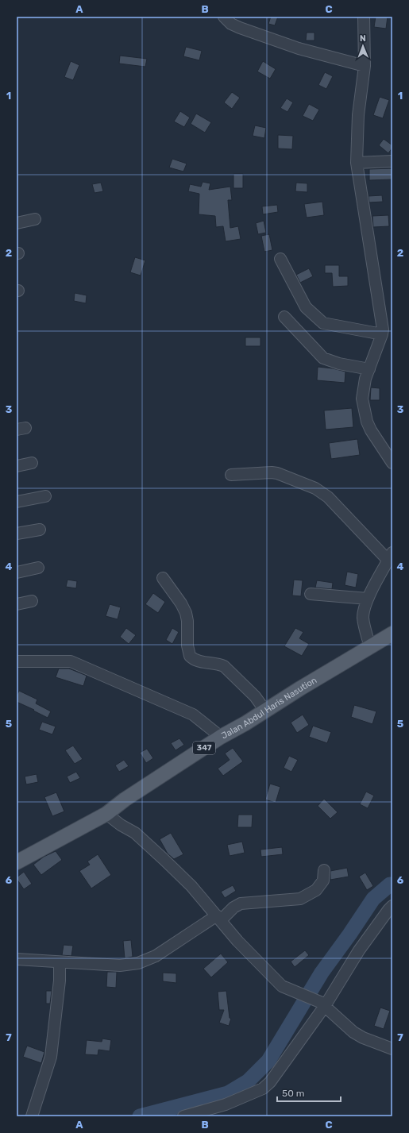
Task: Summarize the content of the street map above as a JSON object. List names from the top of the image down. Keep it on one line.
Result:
{"streets":{"main road":["Jalan Abdul Haris Nasution","347"]},"scale_bar":"50 m","north":"top","grid":{"columns":["A","B","C"],"rows":["1","2","3","4","5","6","7"]}}
